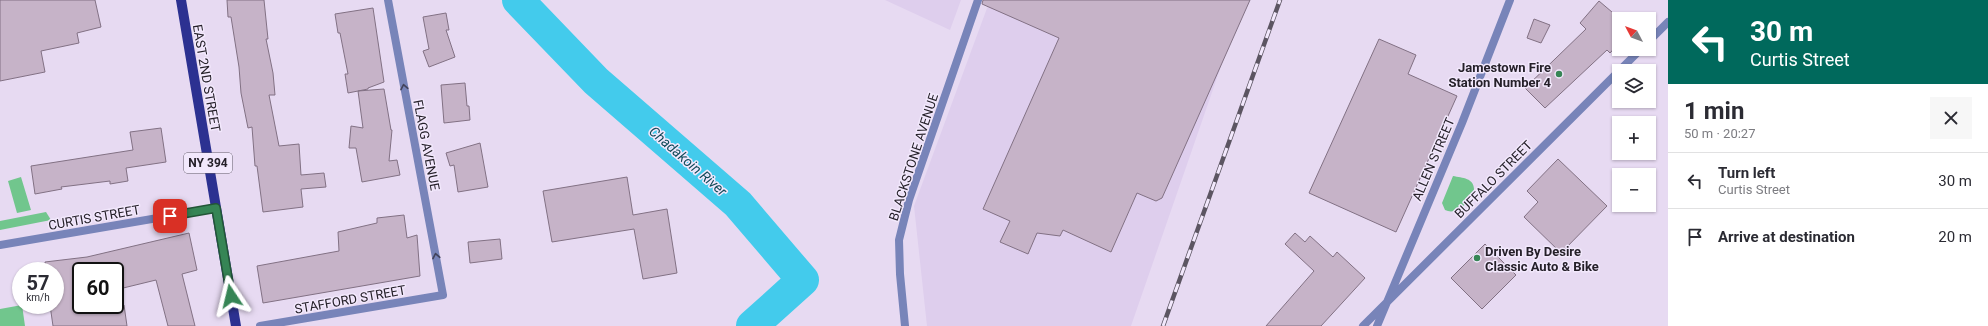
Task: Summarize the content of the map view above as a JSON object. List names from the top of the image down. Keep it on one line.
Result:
{"streets":{"main road":["EAST 2ND STREET","NY 394"],"street":["FLAGG AVENUE","BLACKSTONE AVENUE","ALLEN STREET","BUFFALO STREET","CURTIS STREET","STAFFORD STREET"]},"crossings":[["EAST 2ND STREET","CURTIS STREET"],["FLAGG AVENUE","STAFFORD STREET"],["ALLEN STREET","BUFFALO STREET"]],"one_way":["FLAGG AVENUE"],"water":["Chadakoin River"],"places":["Jamestown Fire Station Number 4","Driven By Desire Classic Auto & Bike"],"north":"top left","page":{"turn":["30 m","Curtis Street"],"map_buttons":["+","−"],"heading":["1 min","50 m · 20:27"],"list":[{"name":"Turn left","note":"Curtis Street","value":"30 m"},{"name":"Arrive at destination","value":"20 m"}],"speed":"57 km/h","limit":"60"}}
